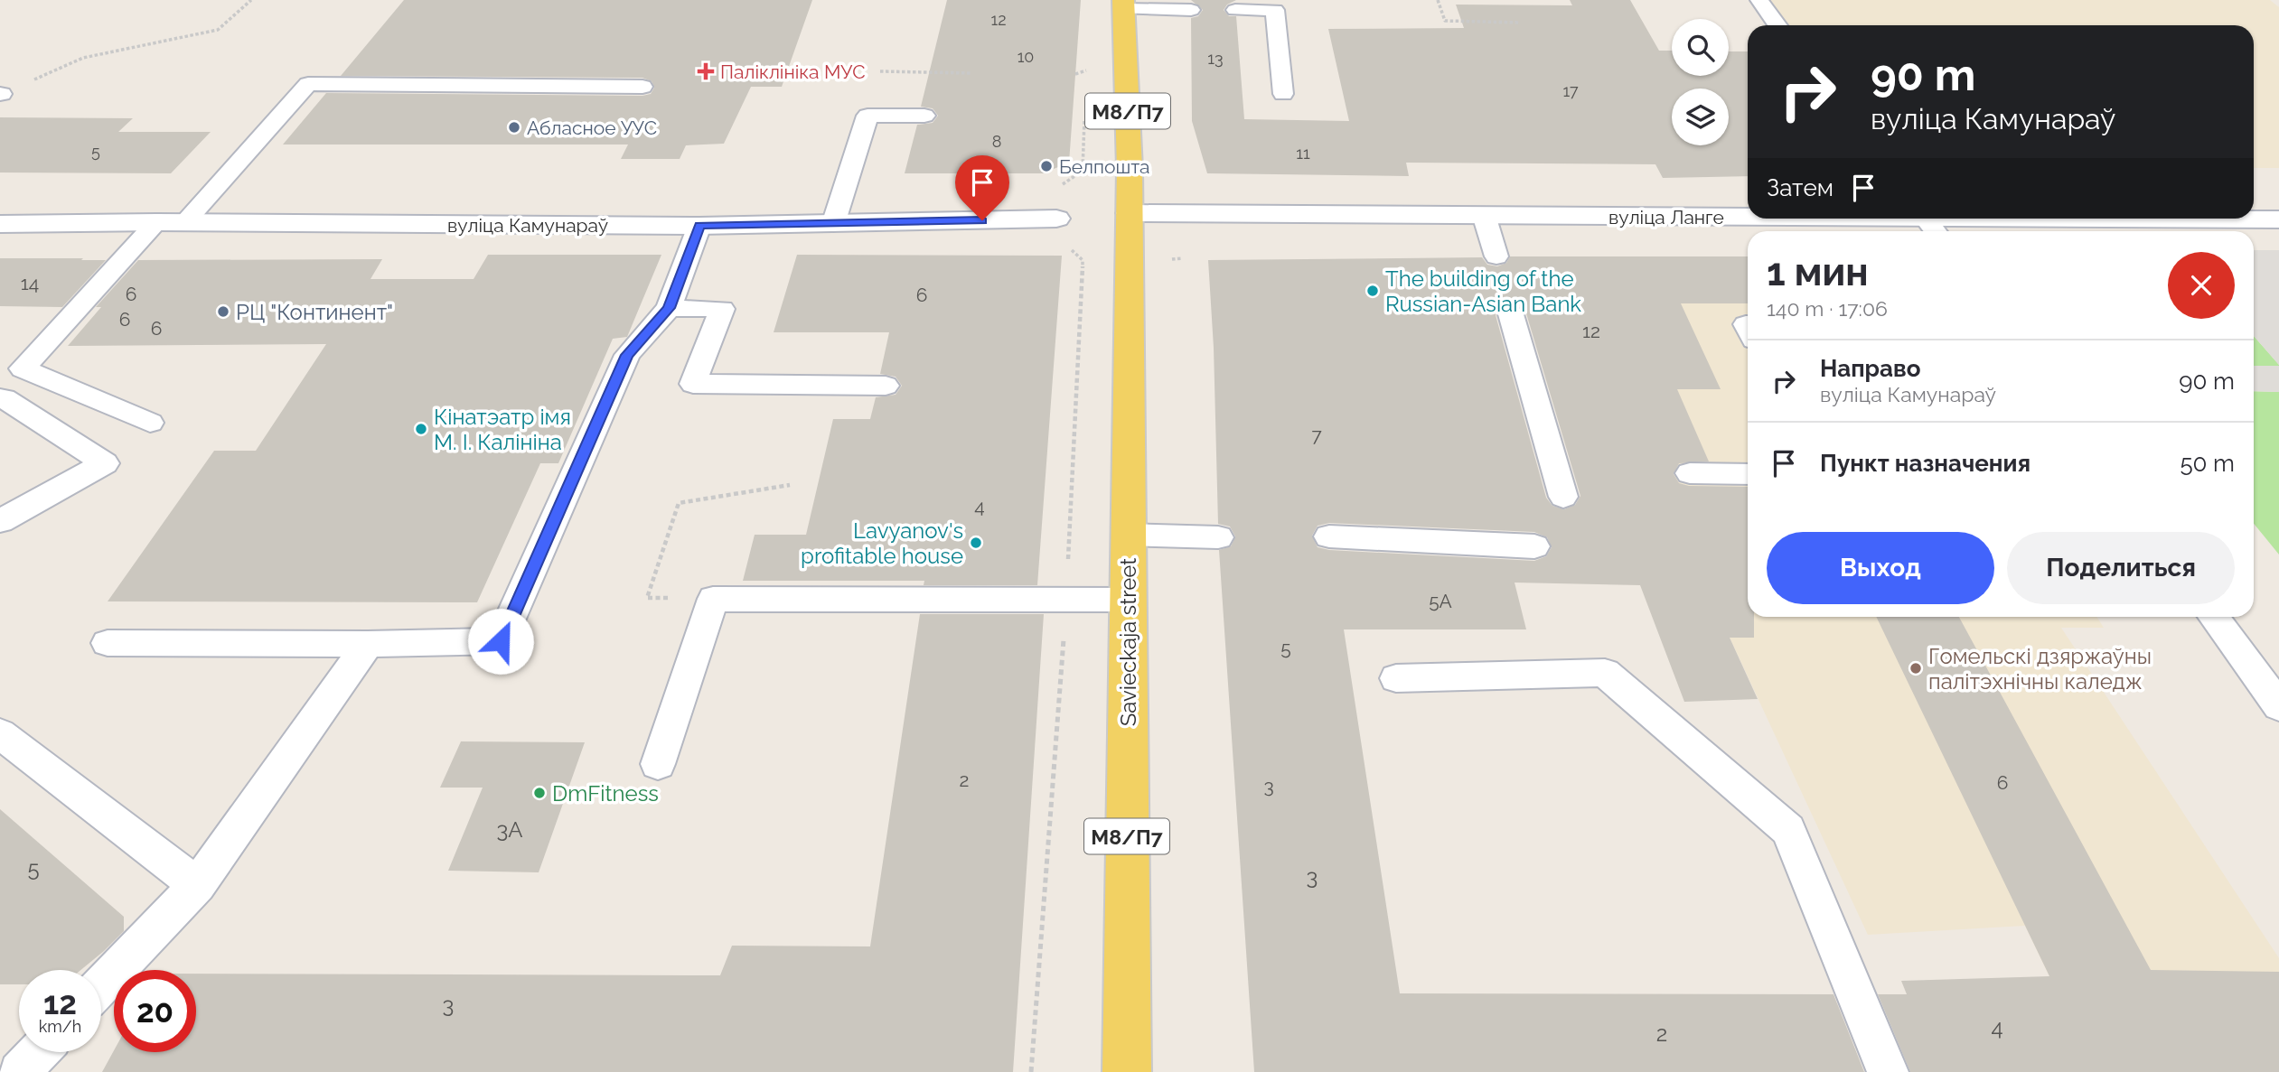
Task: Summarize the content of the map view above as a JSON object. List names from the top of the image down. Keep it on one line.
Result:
{"streets":{"main road":["М8/П7","Savieckaja street"],"street":["вуліца Ланге","вуліца Камунараў"]},"crossings":[["М8/П7","вуліца Ланге"],["М8/П7","Savieckaja street"],["вуліца Ланге","Savieckaja street"]],"places":{"health":["Паліклініка МУС"],"other":["Абласное УУС","Белпошта","The building of the Russian-Asian Bank","РЦ \"Континент\"","Кінатэатр імя М. І. Калініна","Lavyanov's profitable house","Гомельскі дзяржаўны палітэхнічны каледж","DmFitness"]},"house_numbers":["12","10","13","17","8","5","11","14","6","6","6","6","12","7","4","5А","5","2","6","3","3А","5","3","3","4","2"],"page":{"turn":["90 m","вуліца Камунараў"],"then":"Затем","heading":["1 мин","140 m · 17:06"],"list":[{"name":"Направо","note":"вуліца Камунараў","value":"90 m"},{"name":"Пункт назначения","value":"50 m"}],"buttons":["Выход","Поделиться"],"speed":"12 km/h","limit":"20"}}
